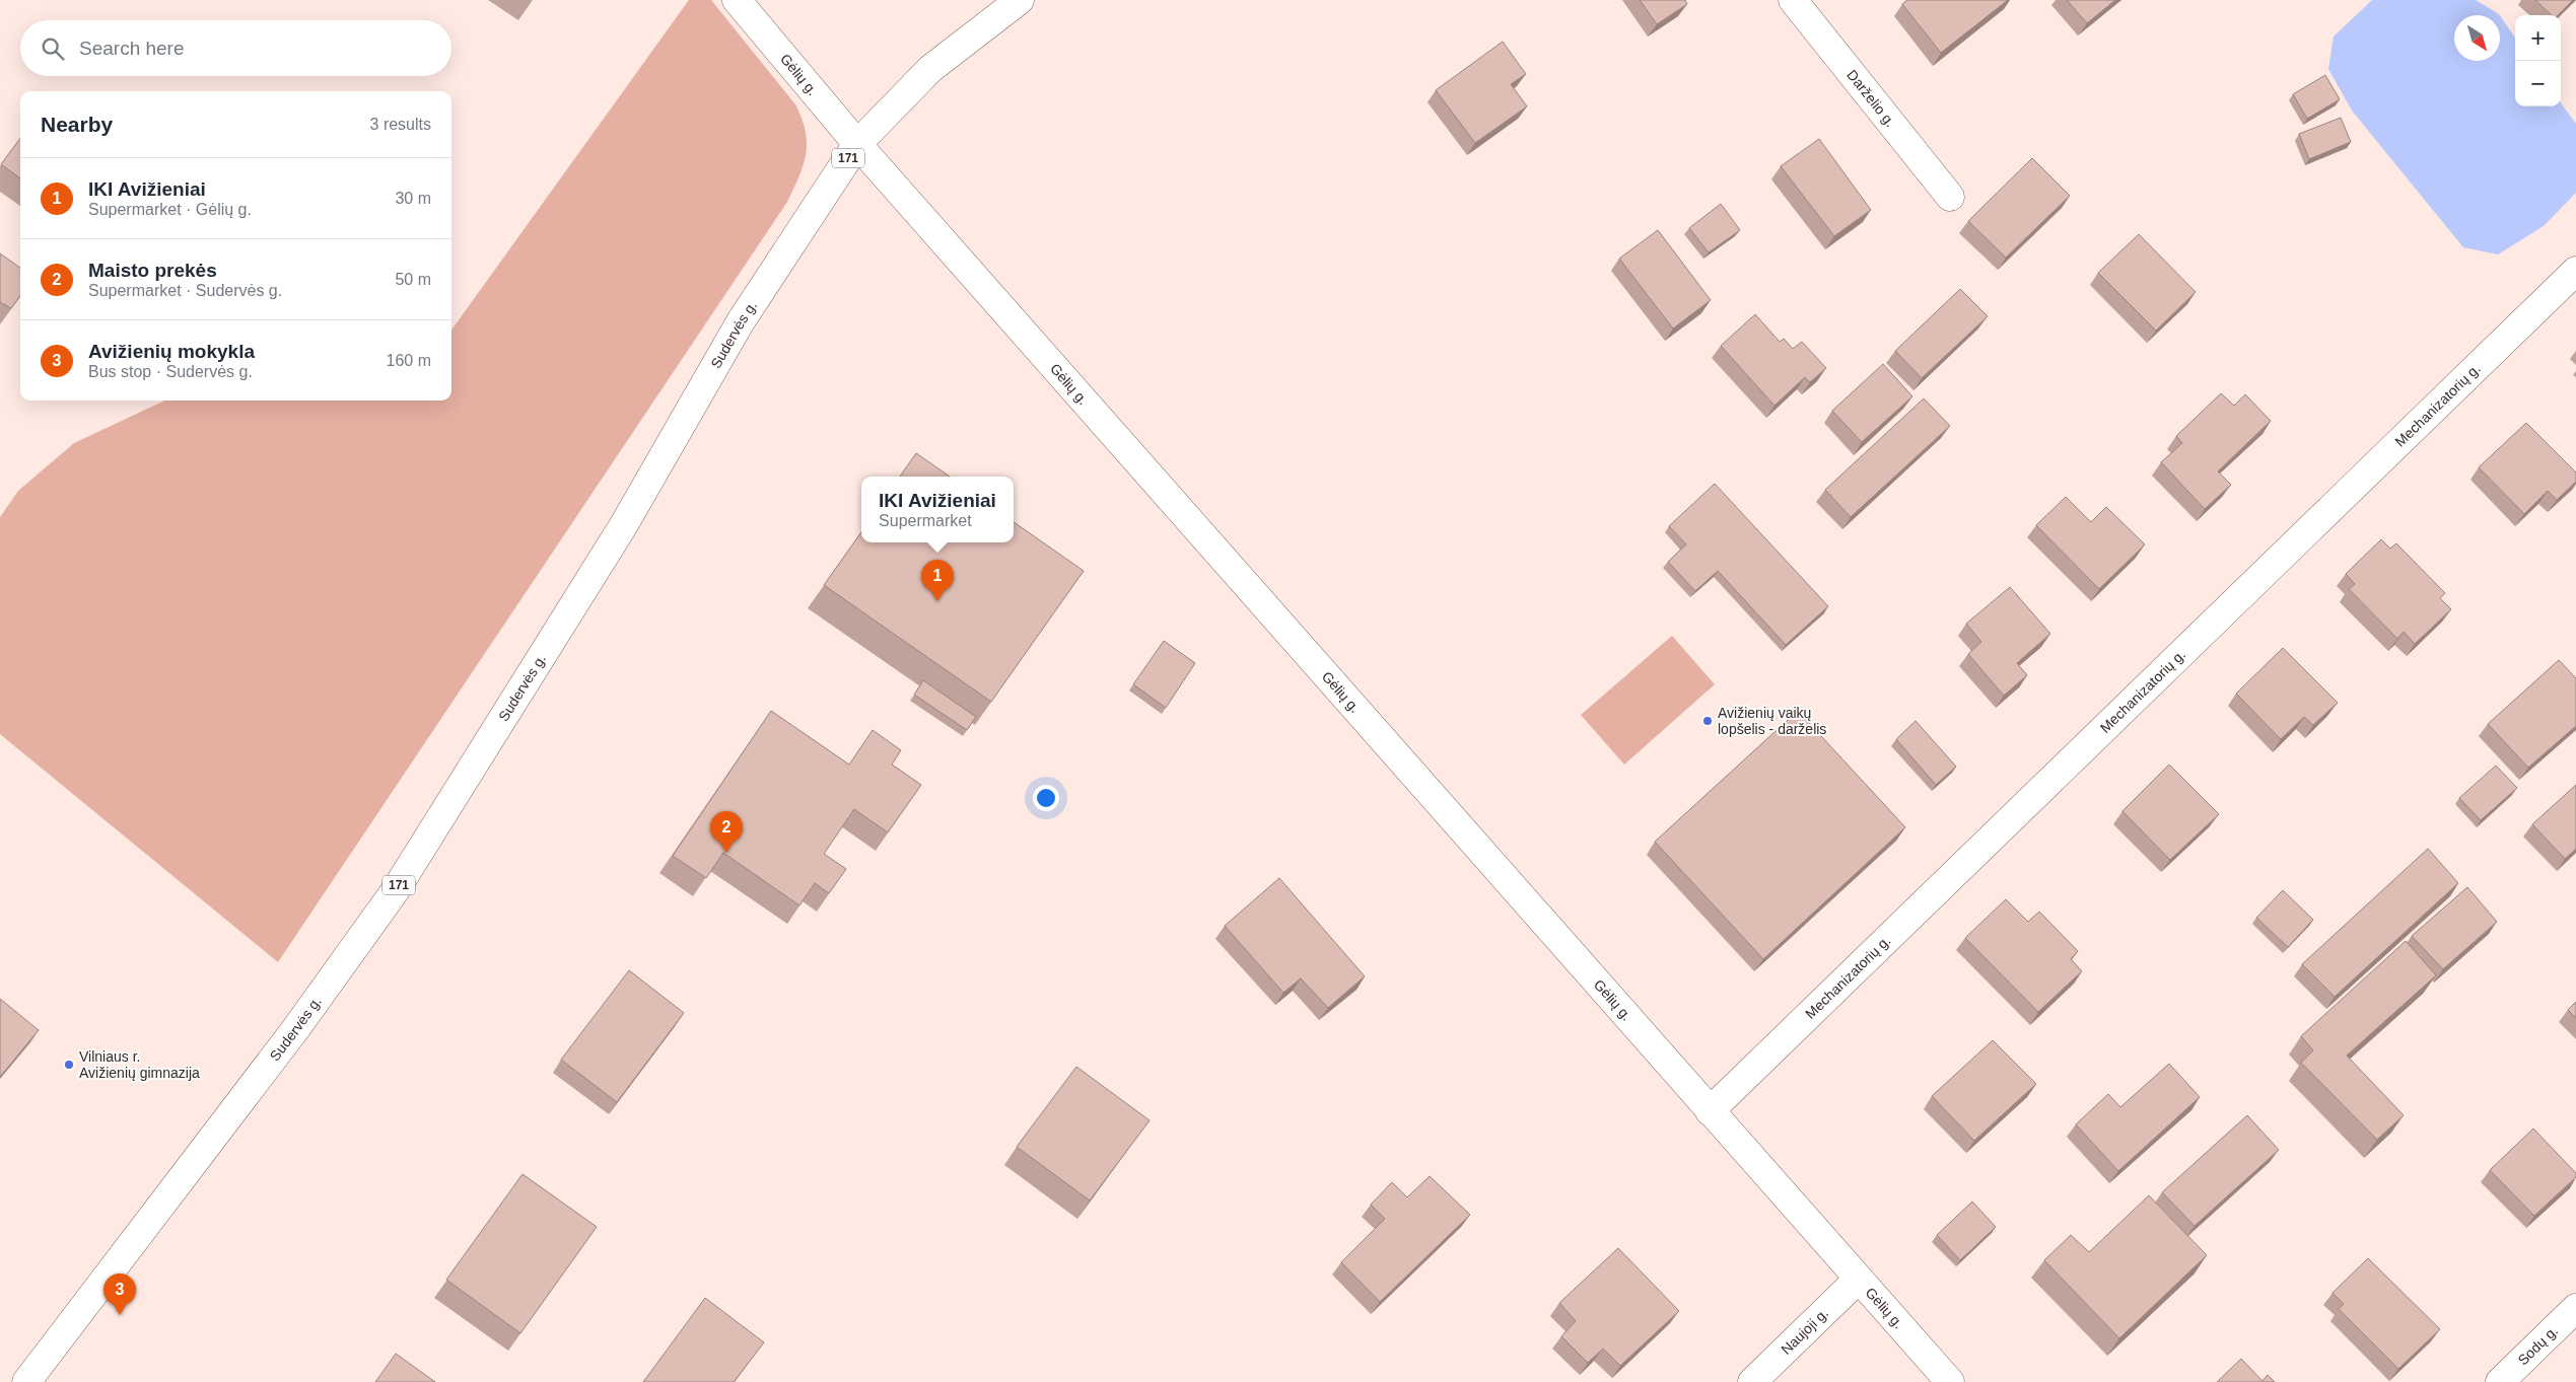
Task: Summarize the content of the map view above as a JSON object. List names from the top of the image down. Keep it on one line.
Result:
{"streets":{"street":["Gėlių g.","Darželio g.","171","Sudervės g.","Mechanizatorių g.","Naujoji g.","Sodų g."]},"crossings":[["Gėlių g.","Sudervės g."],["Gėlių g.","Mechanizatorių g."],["Gėlių g.","Naujoji g."]],"places":["Avižienių vaikų lopšelis - darželis","Vilniaus r. Avižienių gimnazija"],"north":"bottom right","page":{"map_buttons":["+","−"],"search":"Search here","heading":["Nearby","3 results"],"list":[{"mark":"1","name":"IKI Avižieniai","note":"Supermarket · Gėlių g.","value":"30 m"},{"mark":"2","name":"Maisto prekės","note":"Supermarket · Sudervės g.","value":"50 m"},{"mark":"3","name":"Avižienių mokykla","note":"Bus stop · Sudervės g.","value":"160 m"}],"popup":["IKI Avižieniai","Supermarket"],"pins":["1","2","3"]}}
